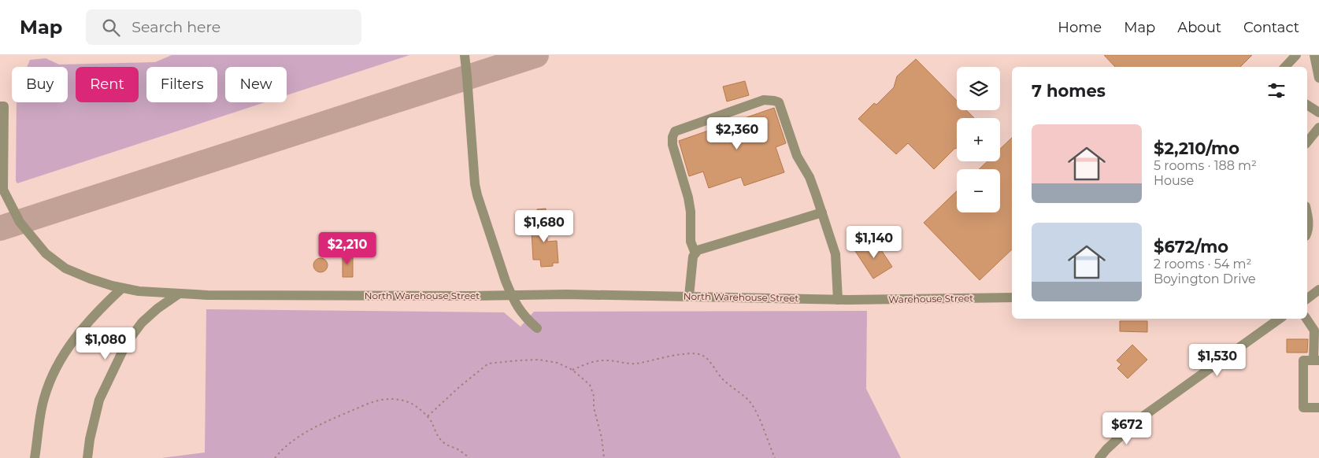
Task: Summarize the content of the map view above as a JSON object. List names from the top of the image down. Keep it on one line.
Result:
{"streets":{"street":["North Warehouse Street","Warehouse Street"]},"crossings":[["North Warehouse Street","Warehouse Street"]],"page":{"header":"Map","search":"Search here","nav":["Home","Map","About","Contact"],"map_buttons":["+","−"],"chip":["Buy","Rent","Filters","New"],"heading":"7 homes","list":[{"name":"$2,210/mo","note":"5 rooms · 188 m² · House"},{"name":"$672/mo","note":"2 rooms · 54 m² · Boyington Drive"}],"price":["$2,360","$1,680","$1,140","$2,210","$1,080","$1,530","$672"]}}
